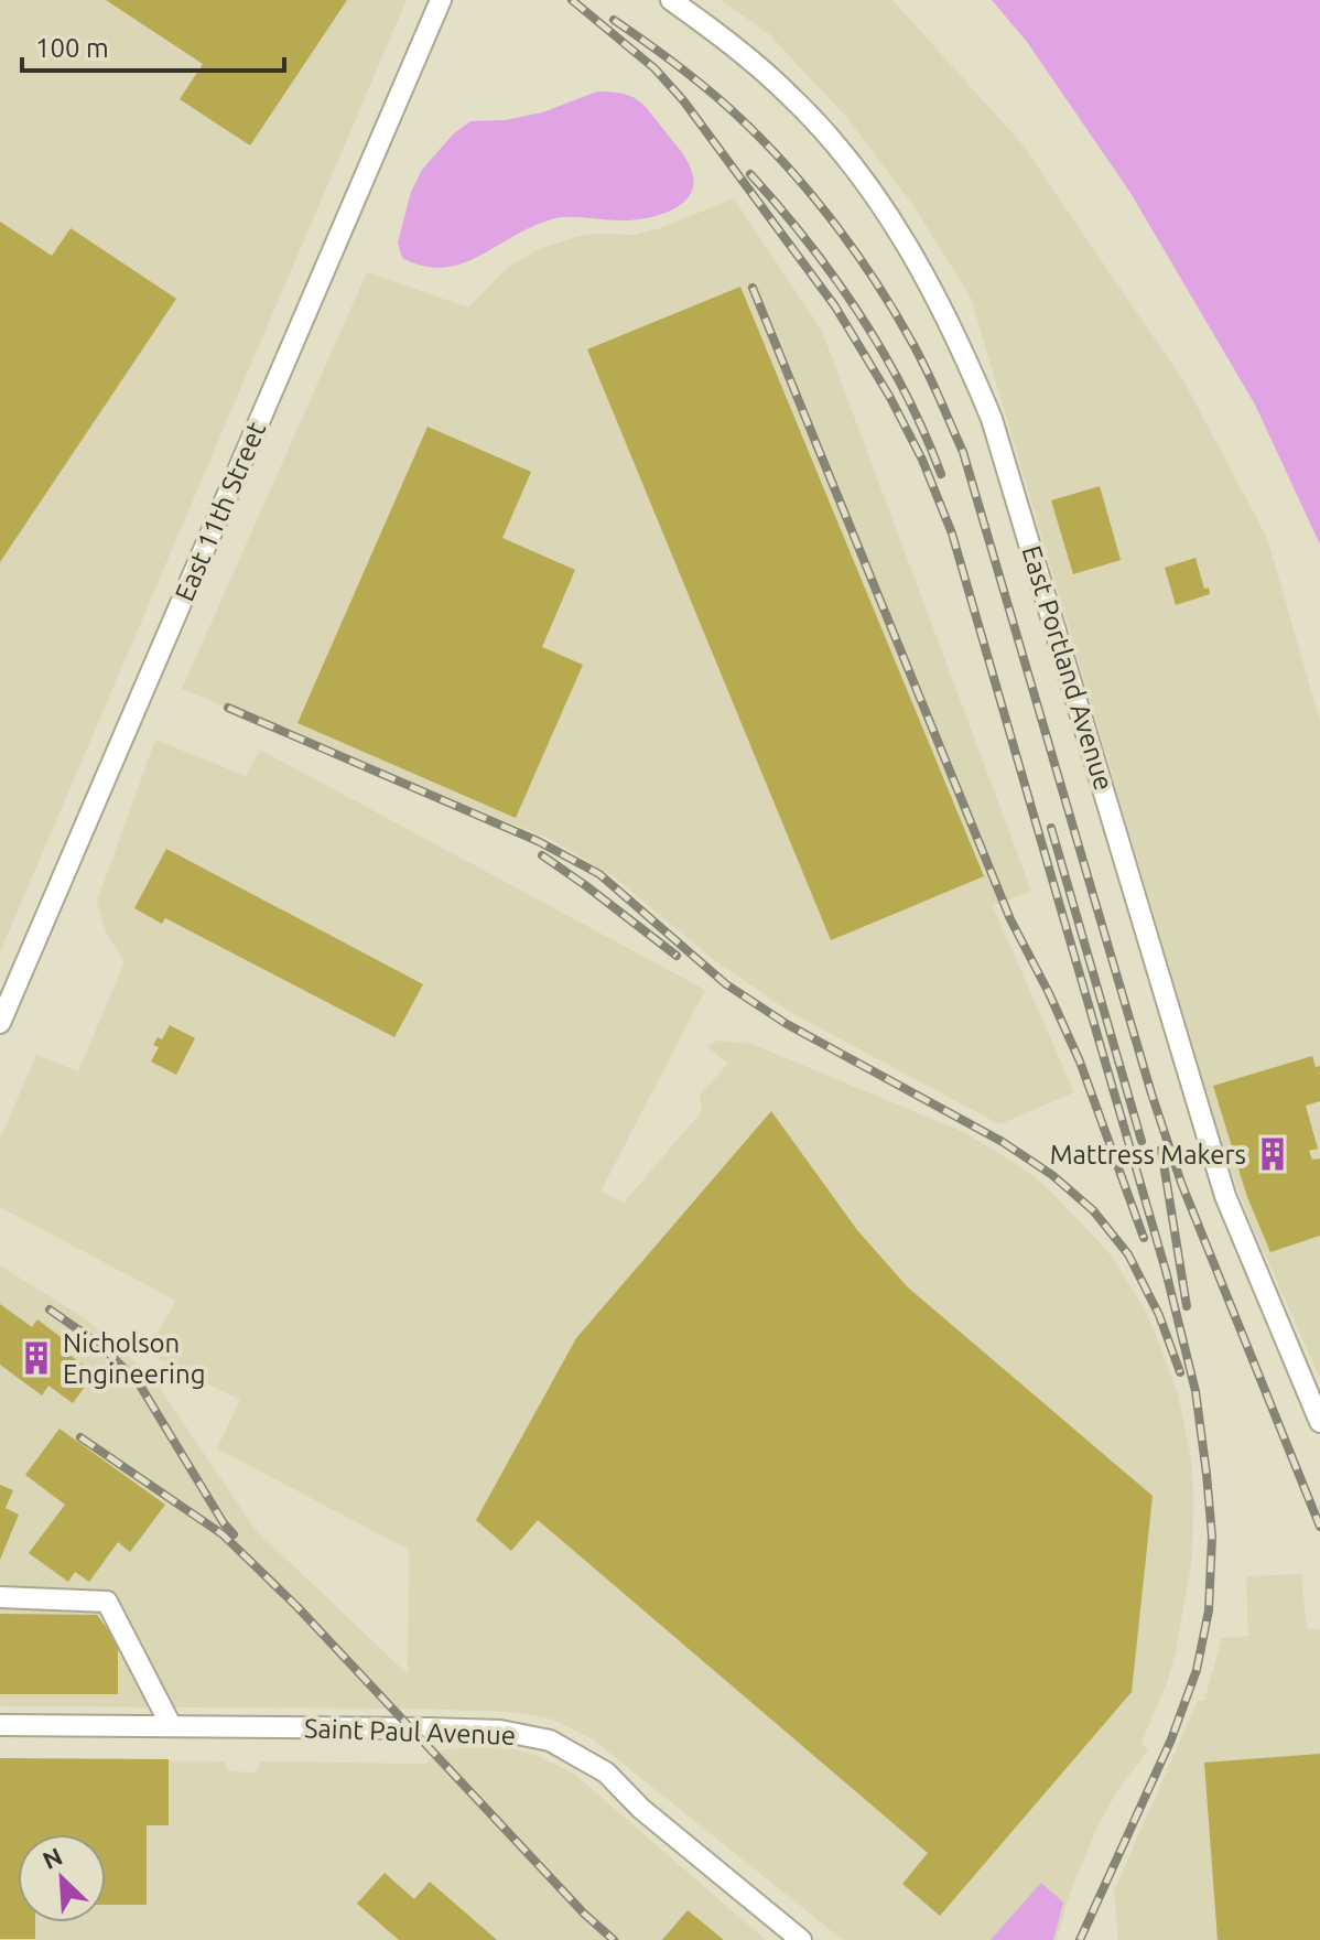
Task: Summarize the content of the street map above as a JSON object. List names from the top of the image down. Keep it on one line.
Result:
{"streets":{"street":["East 11th Street","East Portland Avenue","Saint Paul Avenue"]},"places":{"building":["Mattress Makers","Nicholson Engineering"]},"scale_bar":"100 m","north":"top left"}
